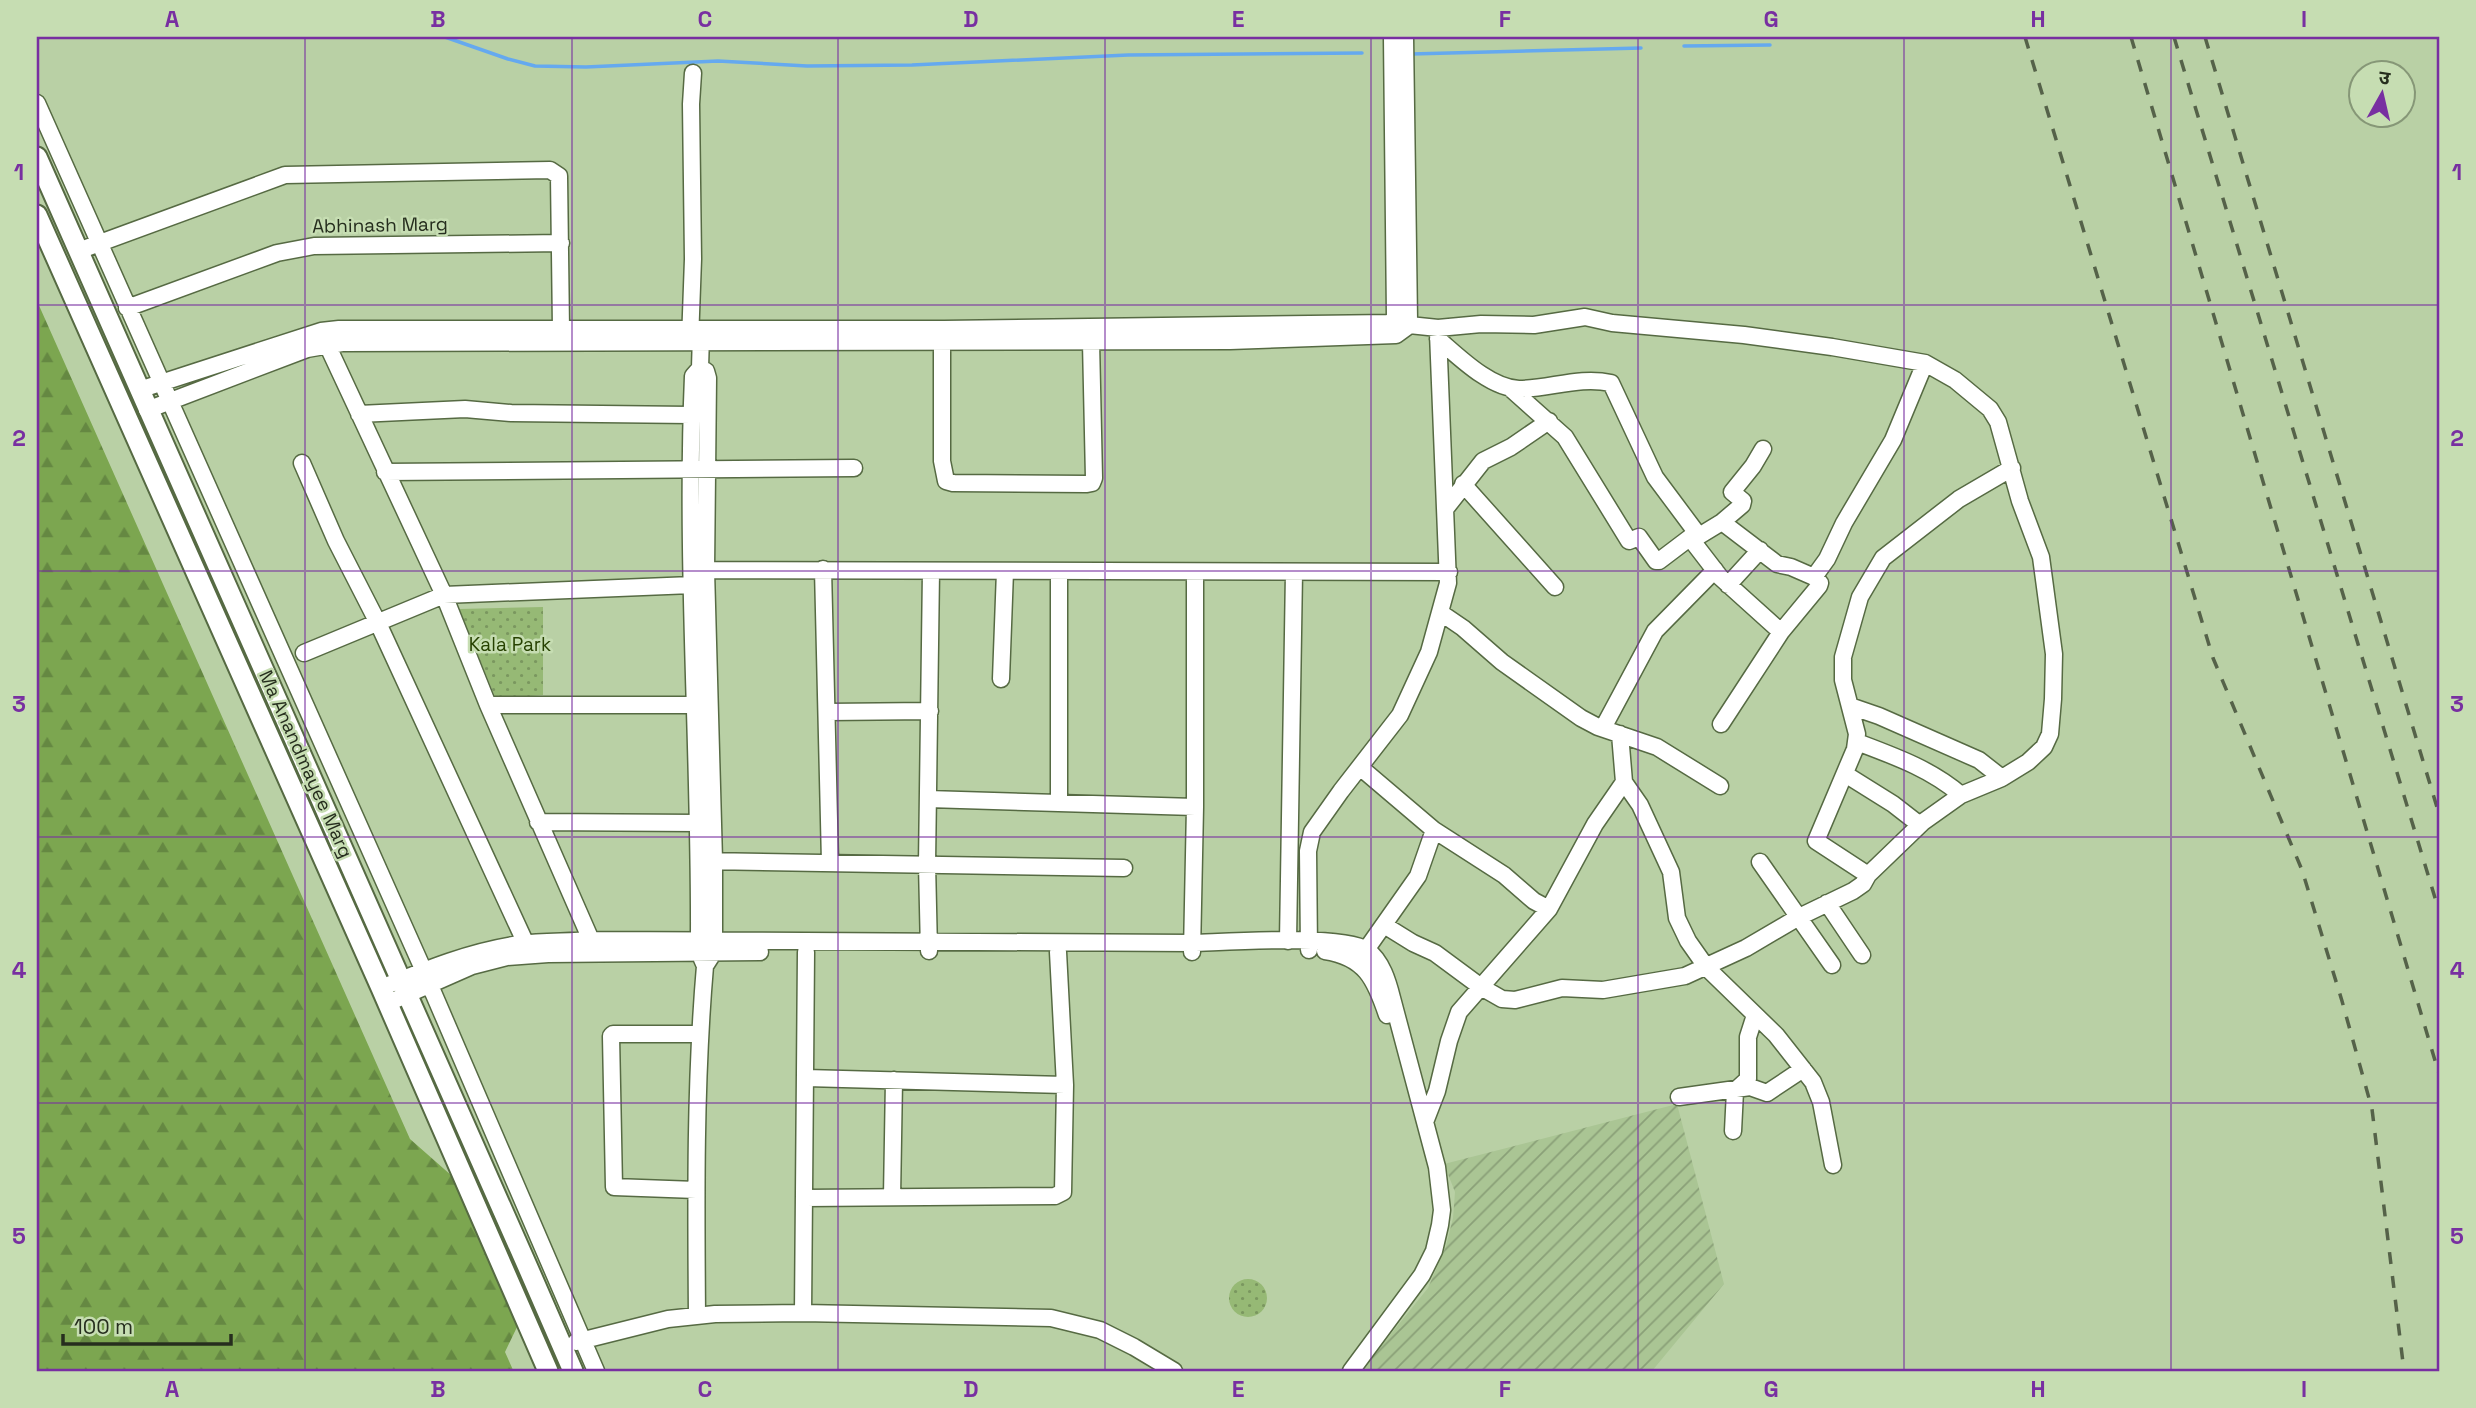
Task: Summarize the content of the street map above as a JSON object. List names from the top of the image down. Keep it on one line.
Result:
{"streets":{"main road":["Ma Anandmayee Marg"],"street":["Abhinash Marg"]},"parks":["Kala Park"],"scale_bar":"100 m","north":"top","grid":{"columns":["A","B","C","D","E","F","G","H","I"],"rows":["1","2","3","4","5"]}}
